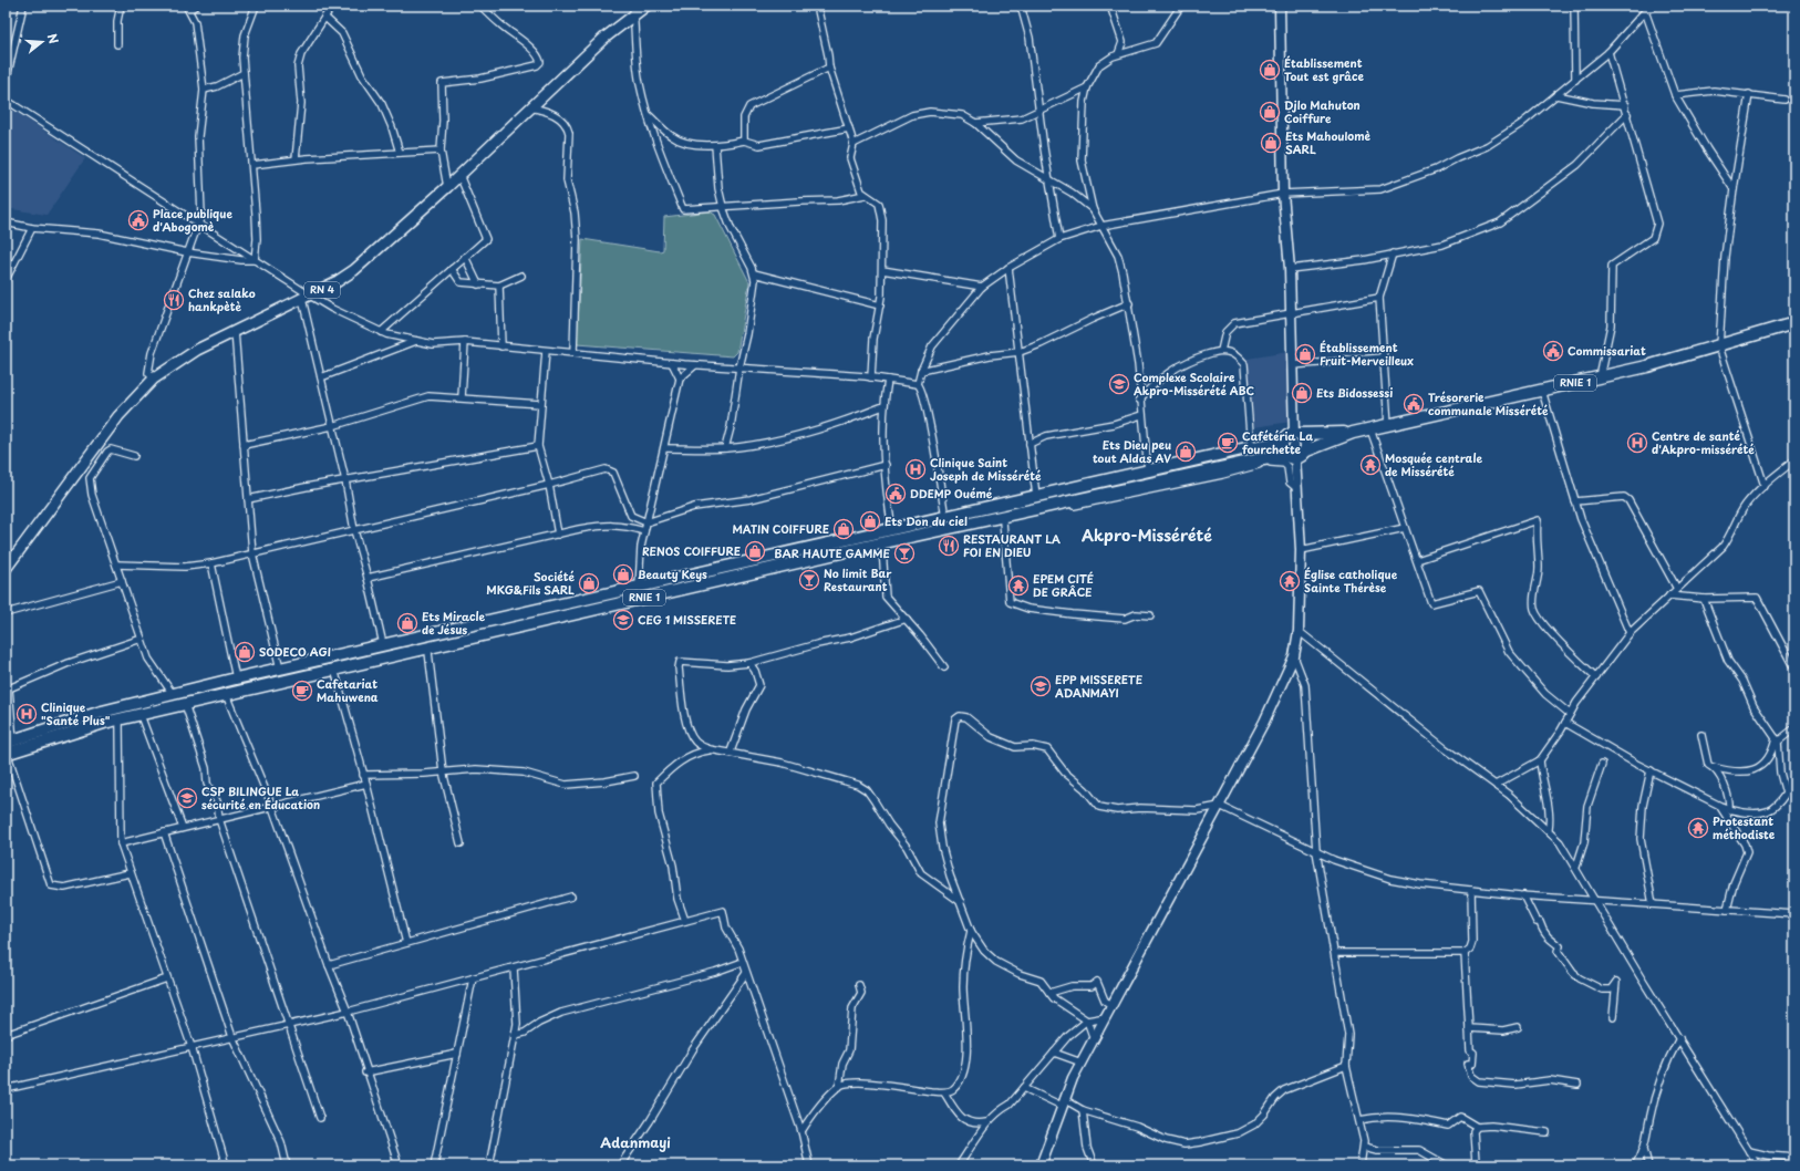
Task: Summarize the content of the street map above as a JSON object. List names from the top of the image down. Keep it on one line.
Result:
{"streets":{"highway":["RNIE 1"],"main road":["RN 4"]},"districts":["Akpro-Missérété","Adanmayi"],"places":{"shop":["Établissement Tout est grâce","Djlo Mahuton Coiffure","Ets Mahoulomè SARL","Établissement Fruit-Merveilleux","Ets Bidossessi","Ets Dieu peu tout Aldas AV","Ets Don du ciel","MATIN COIFFURE","RENOS COIFFURE","Beauty Keys","Société MKG&Fils SARL","Ets Miracle de Jésus","SODECO AGI"],"public building":["Place publique d'Abogomè","Commissariat","Trésorerie communale Missérété","DDEMP Ouémé"],"restaurant":["Chez salako hankpètè","RESTAURANT LA FOI EN DIEU"],"school or university":["Complexe Scolaire Akpro-Missérété ABC","CEG 1 MISSERETE","EPP MISSERETE ADANMAYI","CSP BILINGUE La sécurité en Éducation"],"cafe":["Cafétéria La fourchette","Cafetariat Mahuwena"],"hospital":["Centre de santé d'Akpro-missérété","Clinique Saint Joseph de Missérété","Clinique \"Santé Plus\""],"temple":["Mosquée centrale de Missérété","Église catholique Sainte Thérèse","EPEM CITÉ DE GRÂCE","Protestant méthodiste"],"bar":["BAR HAUTE GAMME","No limit Bar Restaurant"]},"north":"right"}
